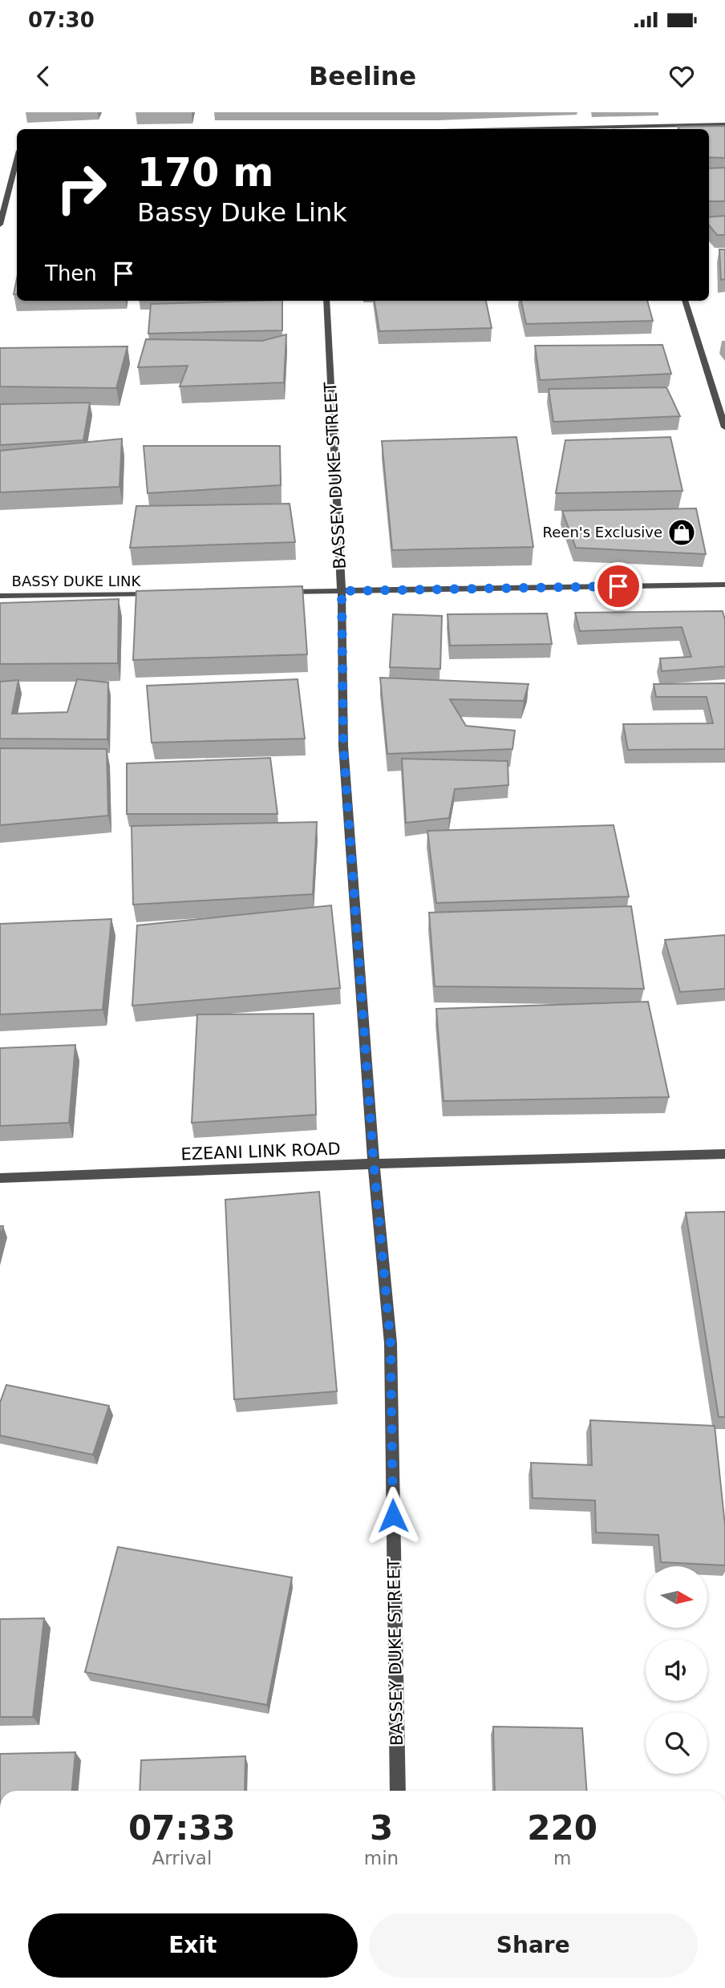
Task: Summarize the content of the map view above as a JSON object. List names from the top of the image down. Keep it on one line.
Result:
{"streets":{"street":["BASSEY DUKE STREET","BASSY DUKE LINK","EZEANI LINK ROAD"]},"crossings":[["BASSEY DUKE STREET","EZEANI LINK ROAD"]],"places":{"shop":["Reen's Exclusive"]},"north":"right","page":{"status":"07:30","header":"Beeline","turn":["170 m","Bassy Duke Link"],"then":"Then","eta":["07:33","Arrival","3","min","220","m"],"buttons":["Exit","Share"]}}
